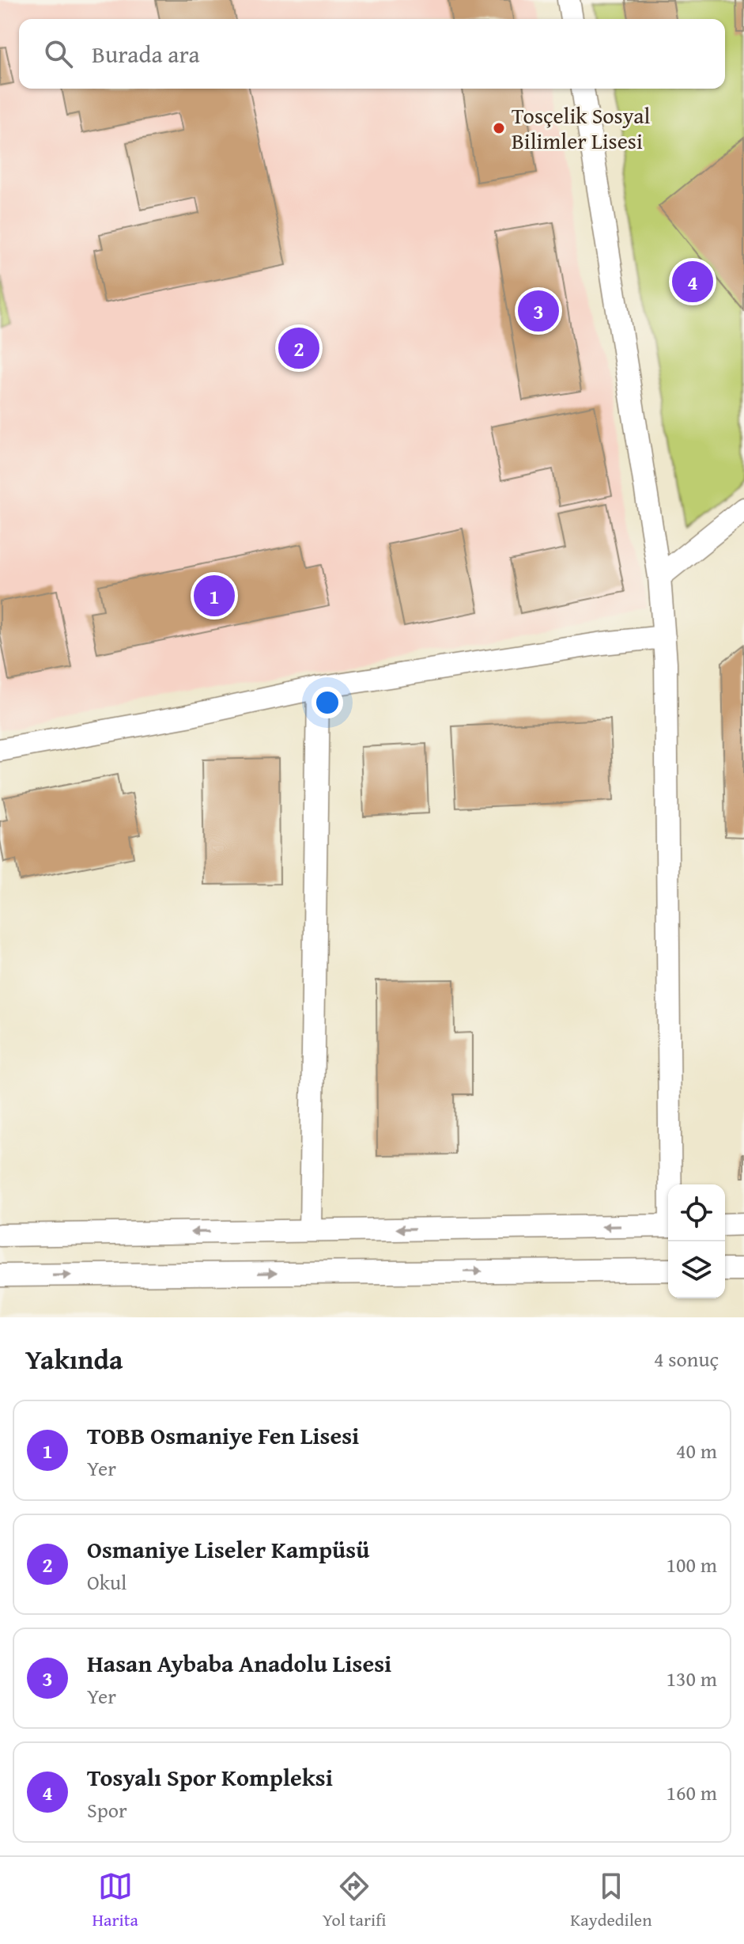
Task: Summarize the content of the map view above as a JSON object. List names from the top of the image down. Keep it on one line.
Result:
{"places":["Tosçelik Sosyal Bilimler Lisesi"],"page":{"search":"Burada ara","pins":["4","3","2","1"],"heading":["Yakında","4 sonuç"],"list":[{"mark":"1","name":"TOBB Osmaniye Fen Lisesi","note":"Yer","value":"40 m"},{"mark":"2","name":"Osmaniye Liseler Kampüsü","note":"Okul","value":"100 m"},{"mark":"3","name":"Hasan Aybaba Anadolu Lisesi","note":"Yer","value":"130 m"},{"mark":"4","name":"Tosyalı Spor Kompleksi","note":"Spor","value":"160 m"}],"nav":["Harita","Yol tarifi","Kaydedilen"]}}
